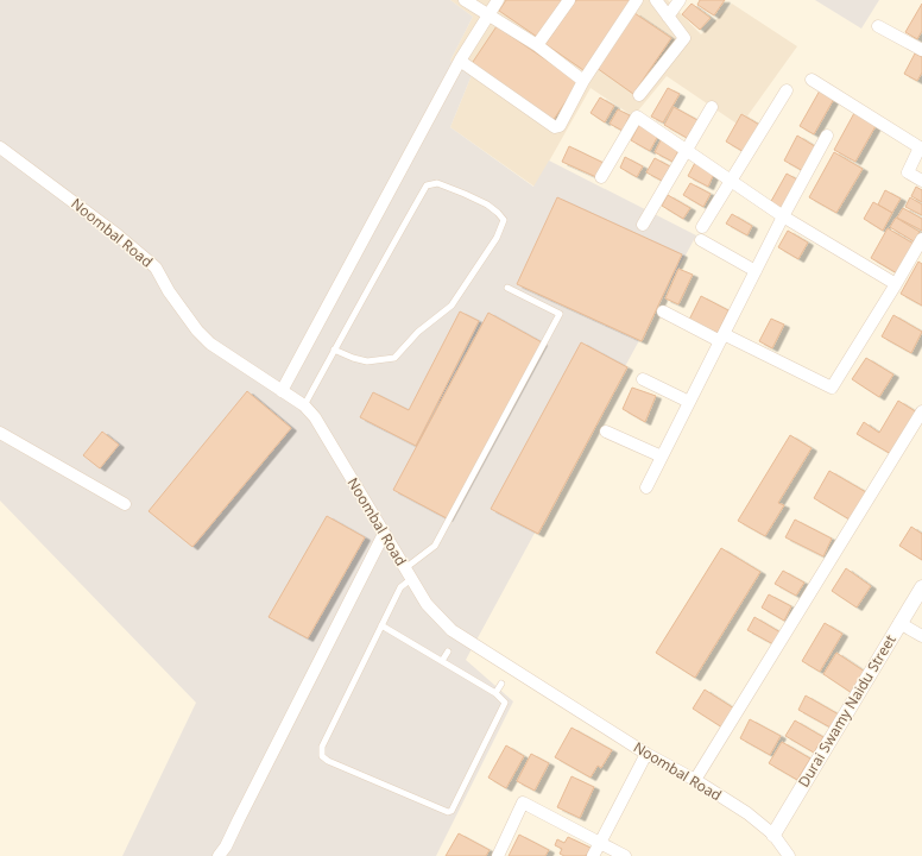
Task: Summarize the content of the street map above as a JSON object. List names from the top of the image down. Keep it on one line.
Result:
{"streets":{"street":["Noombal Road","Durai Swamy Naidu Street"]},"crossings":[["Noombal Road","Durai Swamy Naidu Street"]]}
